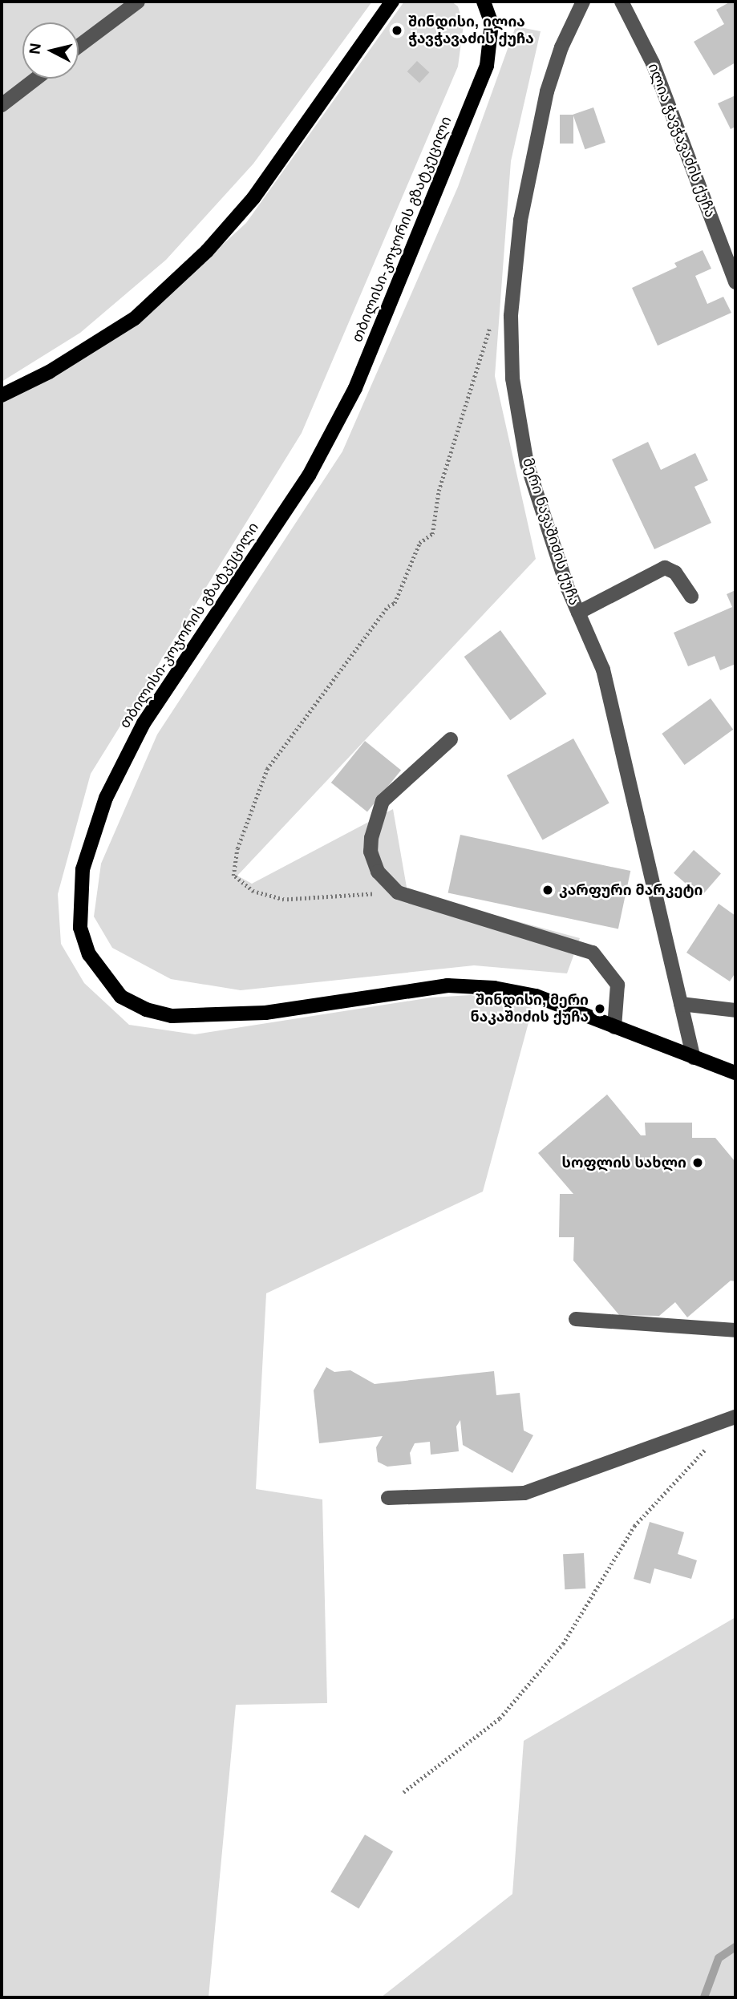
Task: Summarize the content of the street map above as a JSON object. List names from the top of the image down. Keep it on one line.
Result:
{"streets":{"main road":["თბილისი-კოჯორის გზატკეცილი"],"street":["ილია ჭავჭავაძის ქუჩა","მერი ნავაშიძის ქუჩა"]},"crossings":[["თბილისი-კოჯორის გზატკეცილი","მერი ნავაშიძის ქუჩა"]],"places":["შინდისი, ილია ჭავჭავაძის ქუჩა","კარფური მარკეტი","შინდისი, მერი ნაკაშიძის ქუჩა","სოფლის სახლი"],"north":"left"}
